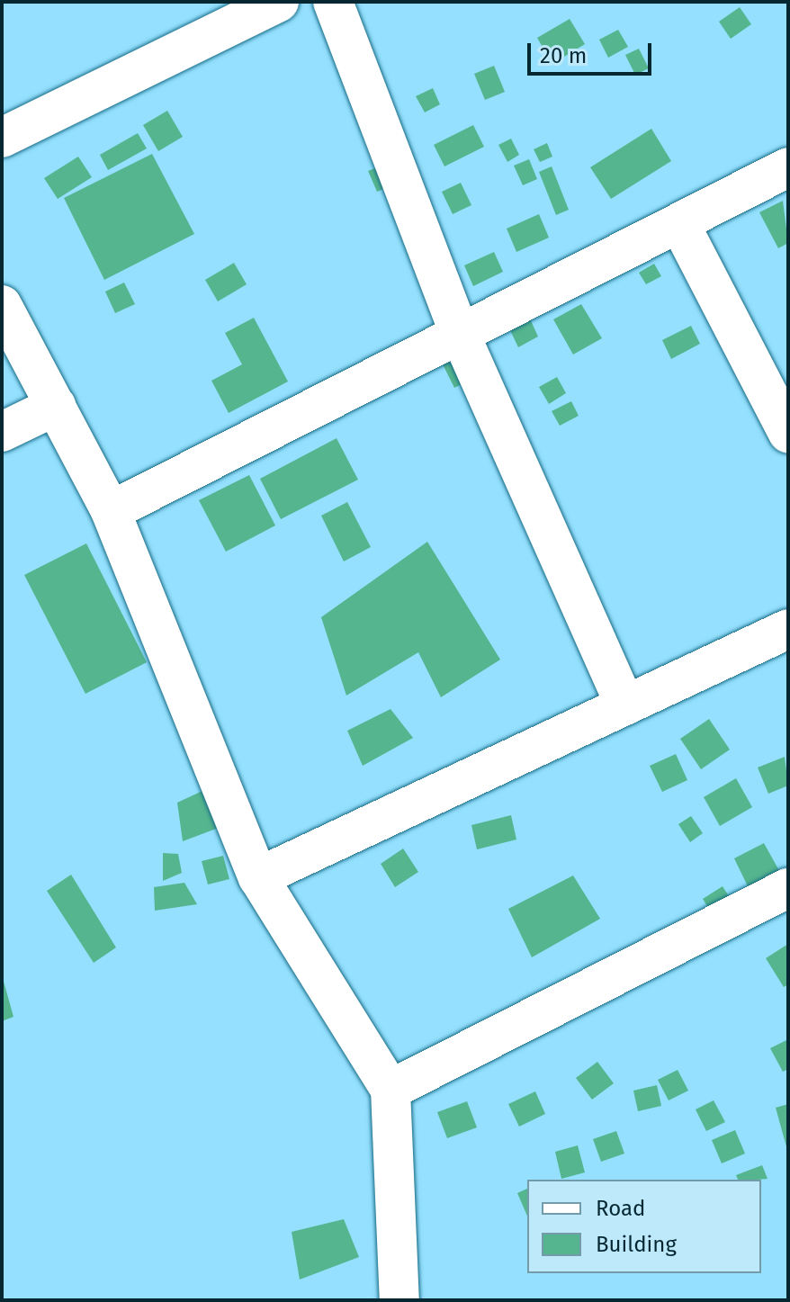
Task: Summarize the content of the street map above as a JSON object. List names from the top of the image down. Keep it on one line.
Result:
{"legend":["Road","Building"],"scale_bar":"20 m"}
